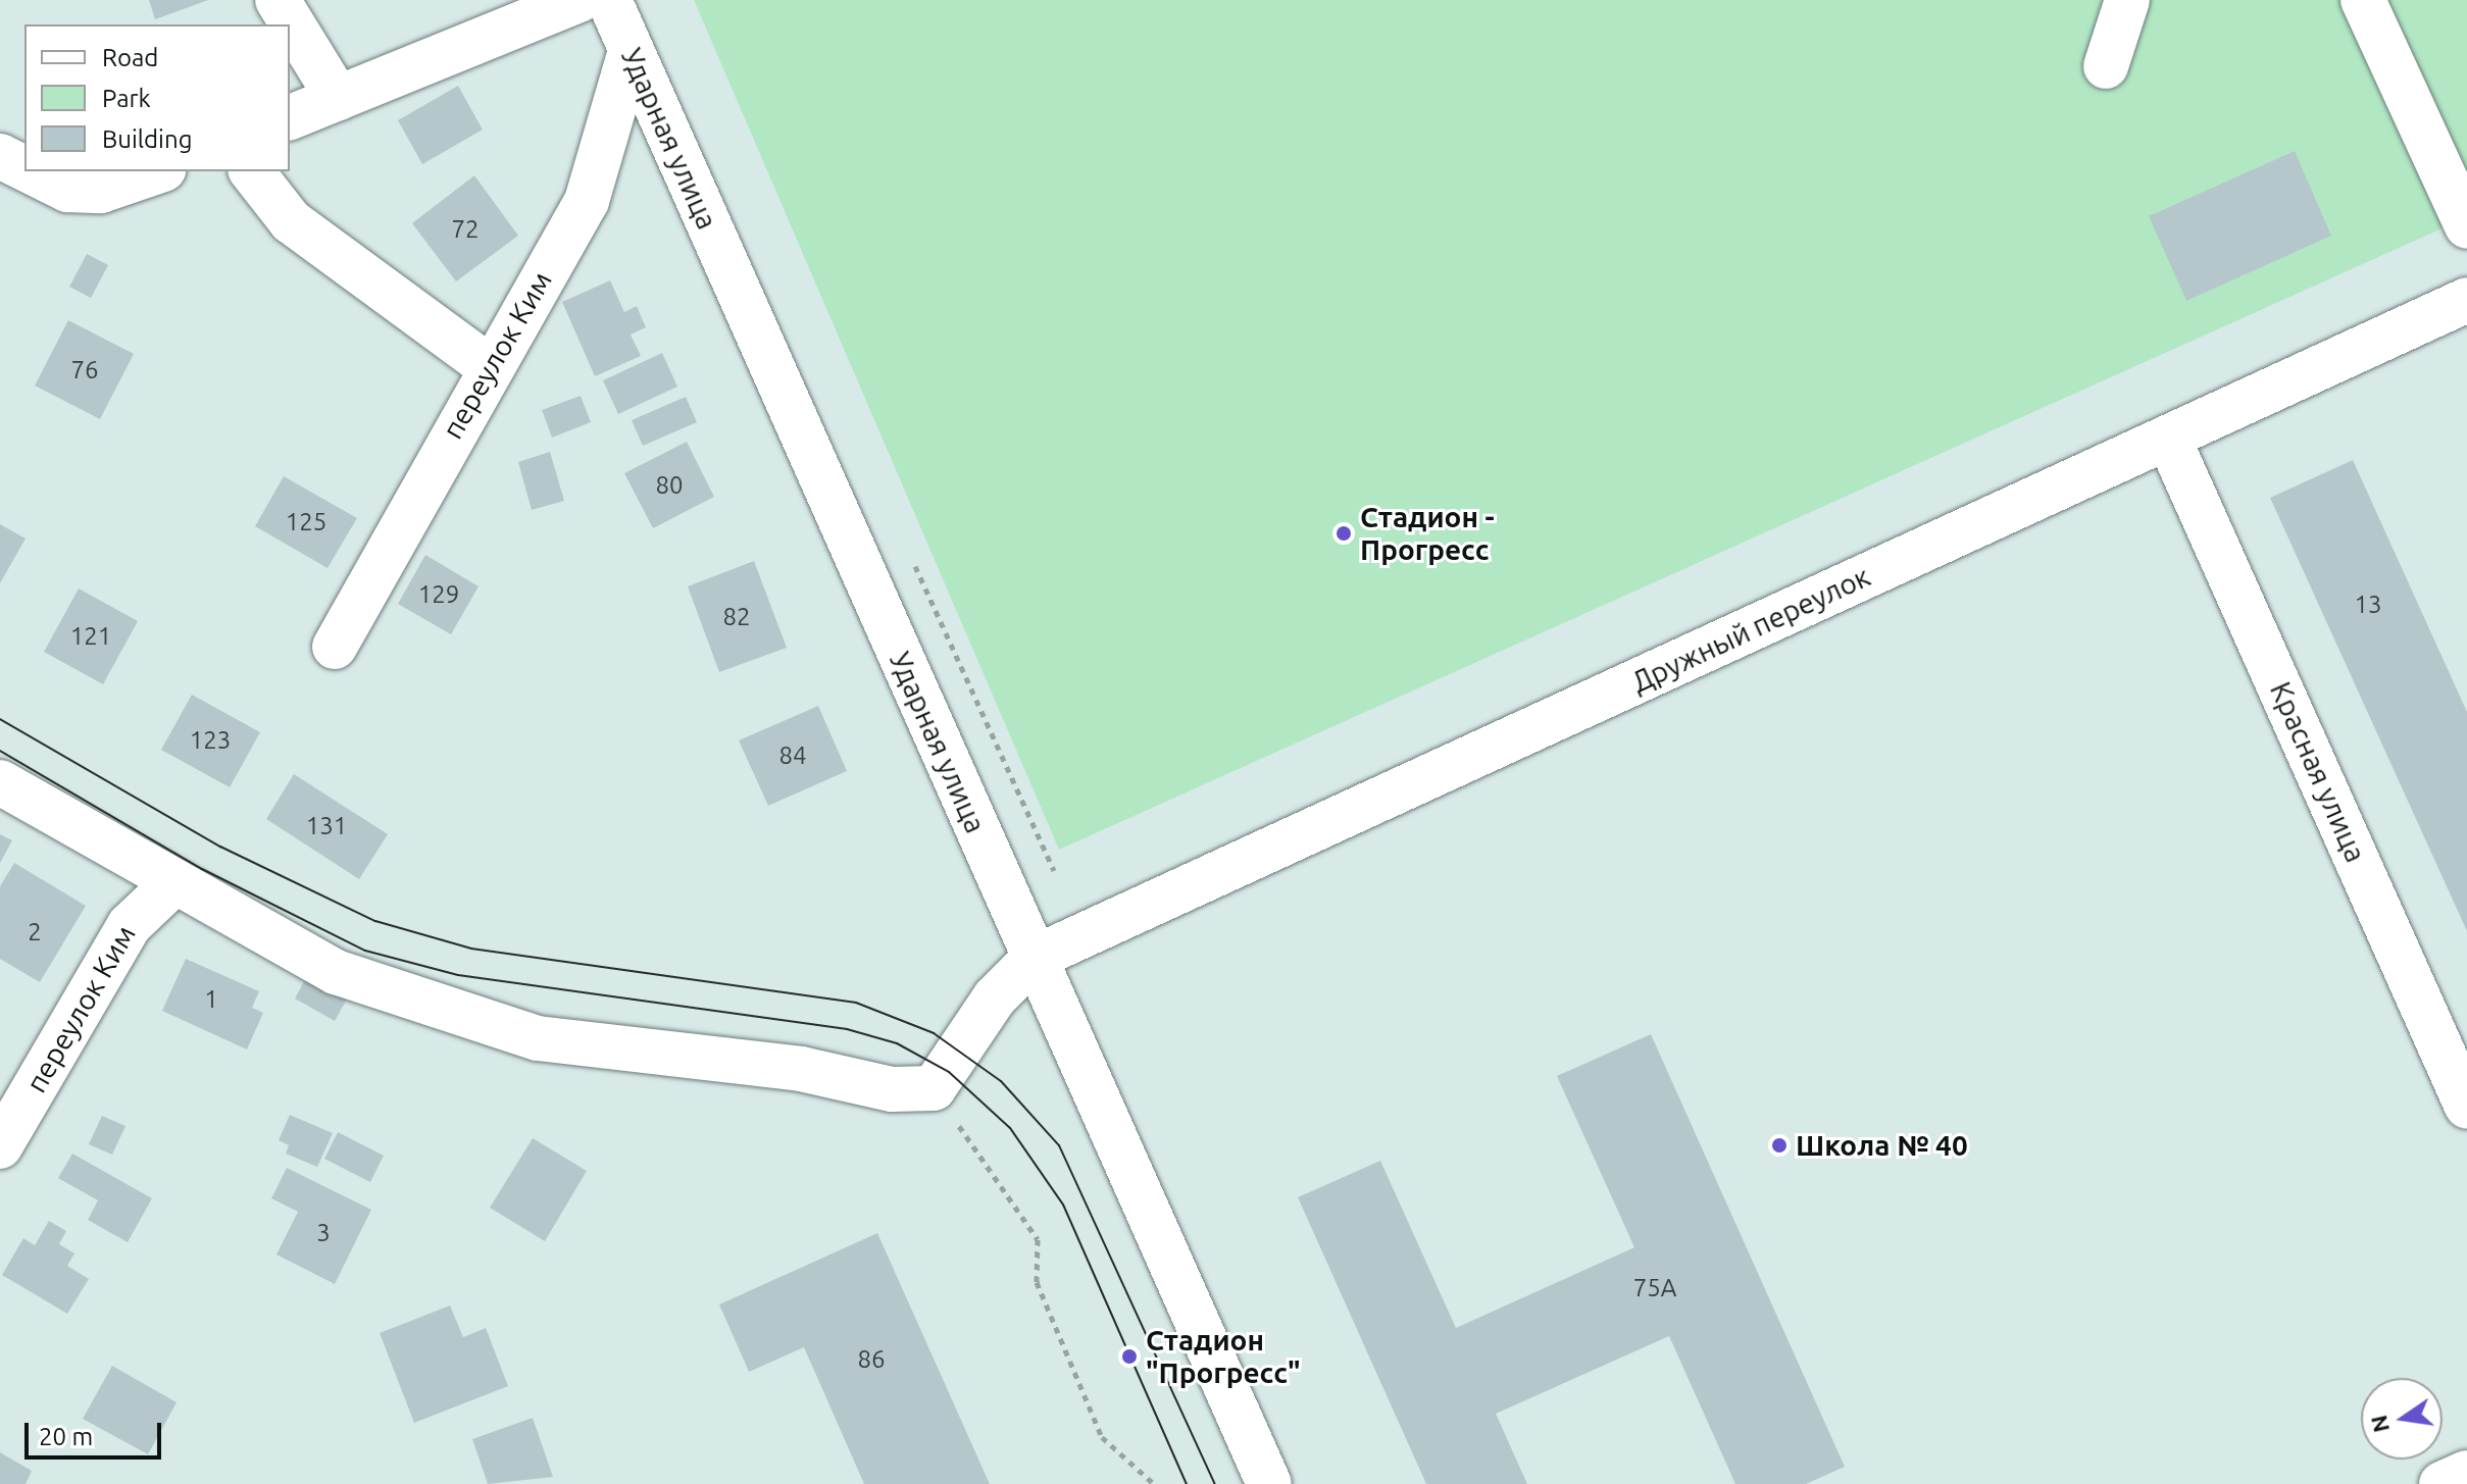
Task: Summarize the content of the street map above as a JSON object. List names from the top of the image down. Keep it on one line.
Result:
{"streets":{"street":["Ударная улица","переулок Ким","Дружный переулок","Красная улица"]},"crossings":[["Ударная улица","переулок Ким"],["Ударная улица","Дружный переулок"],["Дружный переулок","Красная улица"]],"places":["Стадион - Прогресс","Школа № 40","Стадион \"Прогресс\""],"house_numbers":["72","76","80","125","129","13","82","121","123","84","131","2","1","3","75А","86"],"legend":["Road","Park","Building"],"scale_bar":"20 m","north":"left"}
